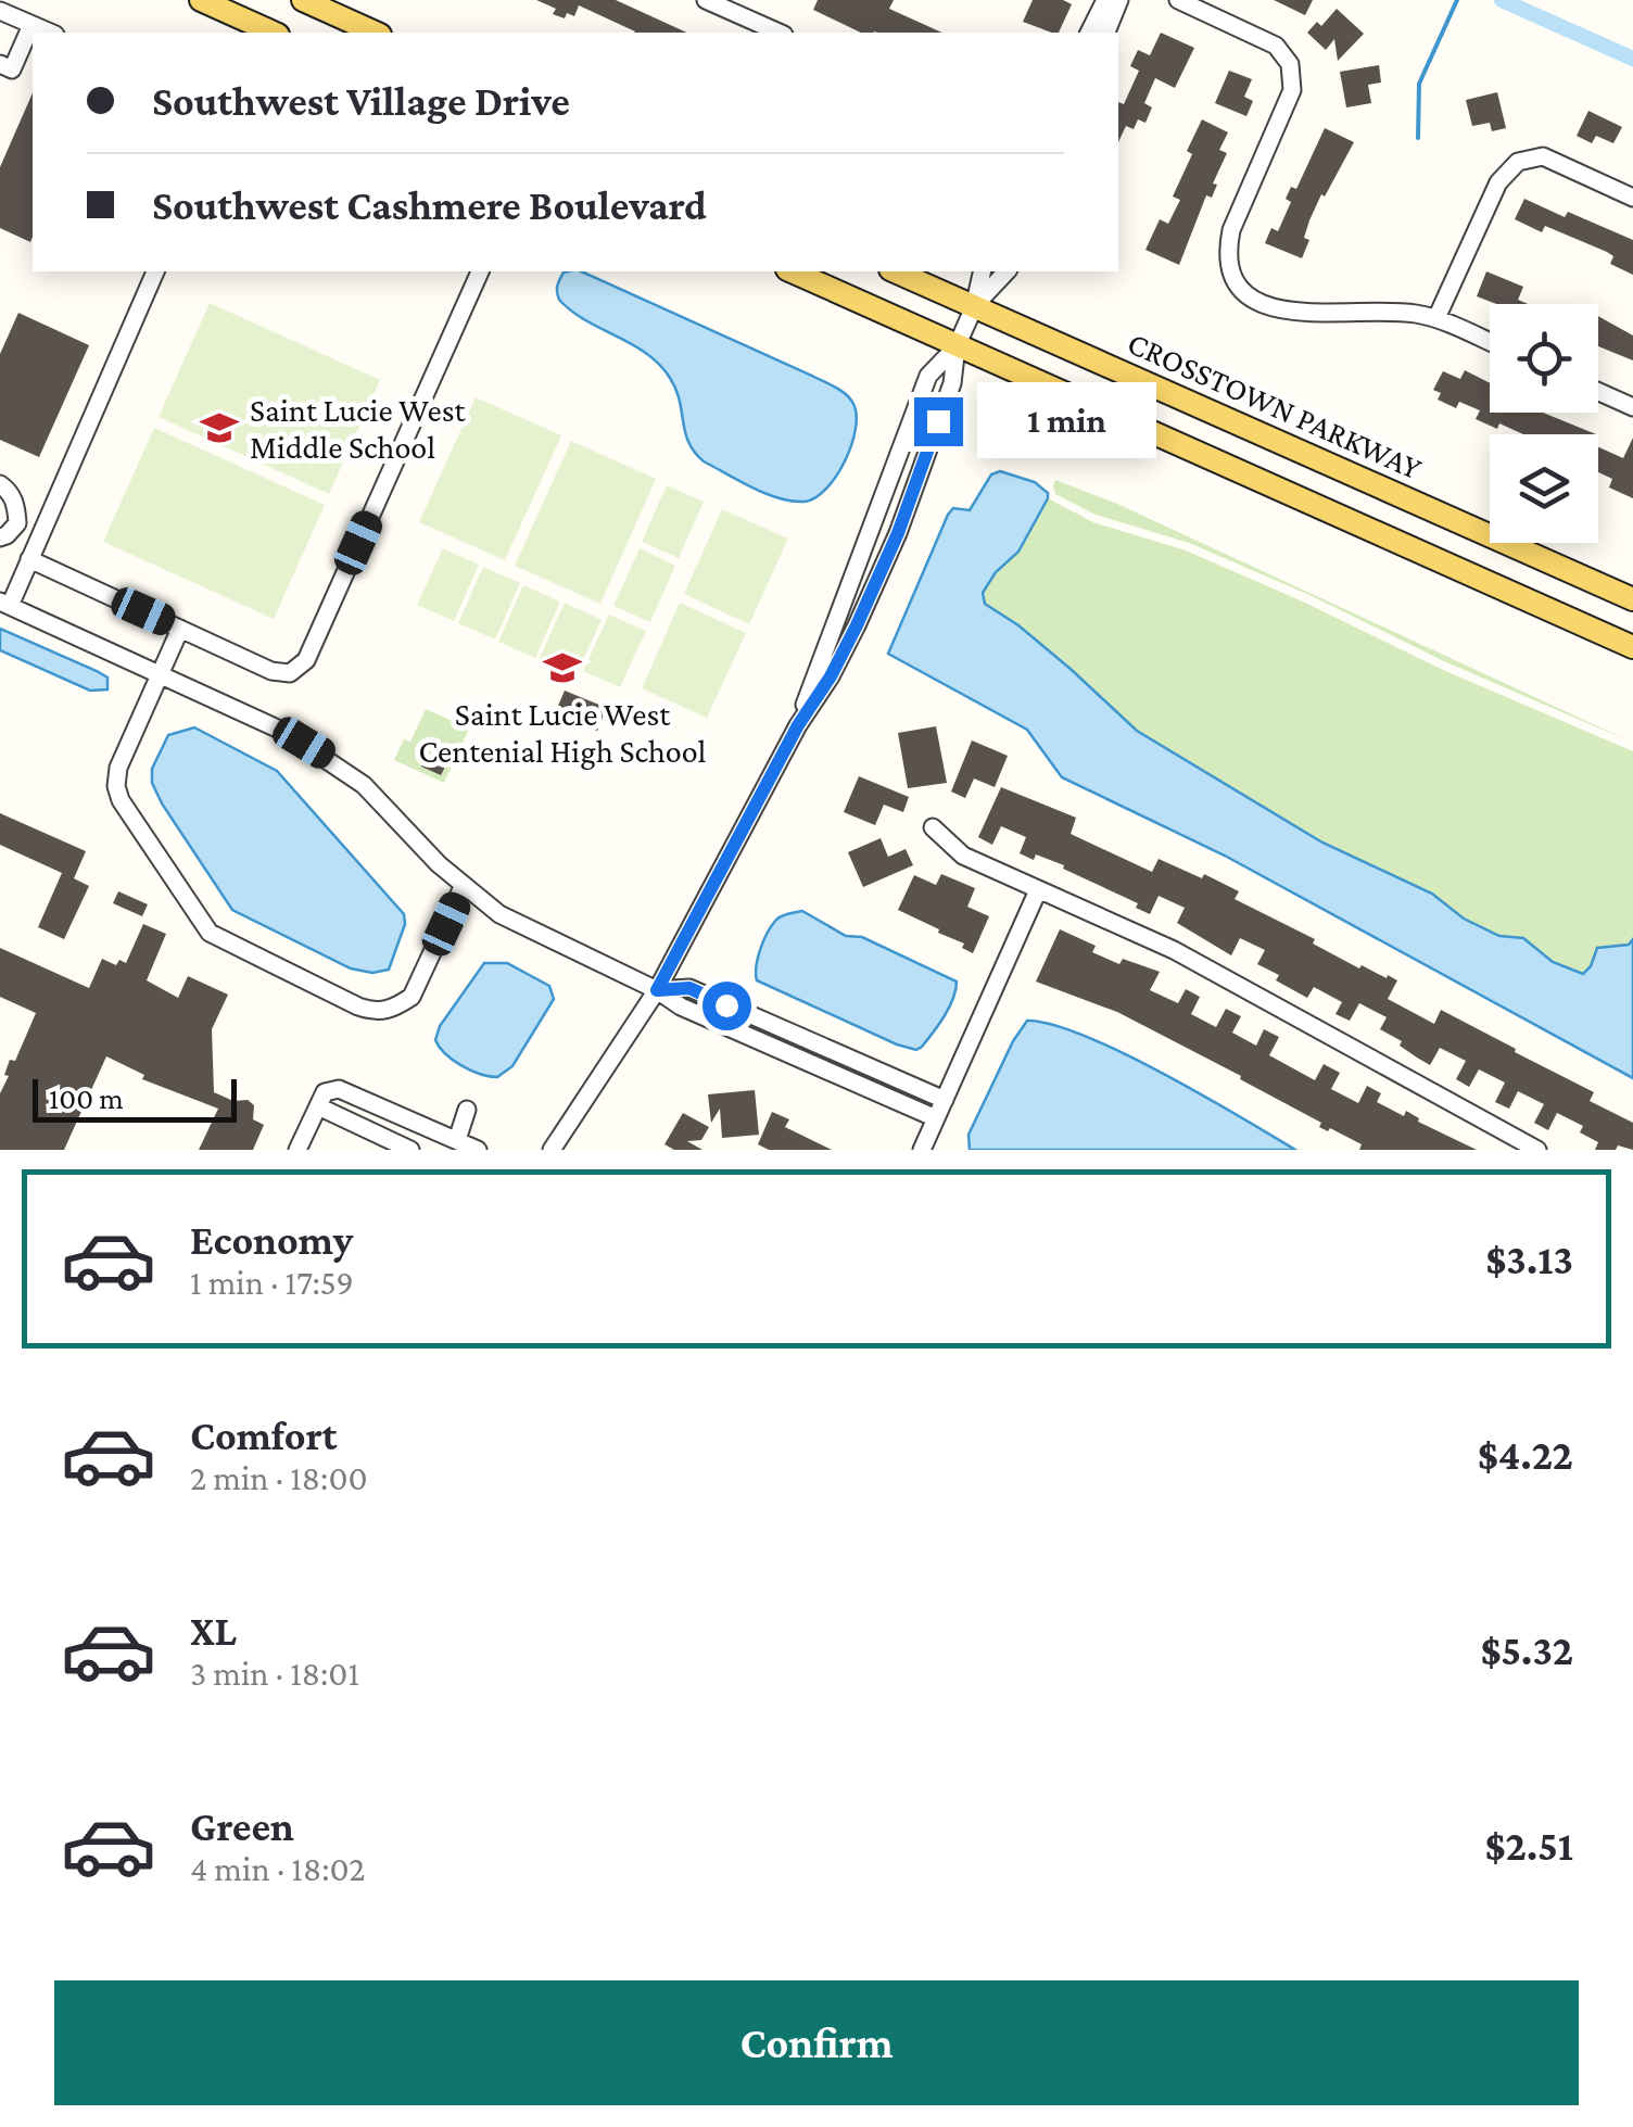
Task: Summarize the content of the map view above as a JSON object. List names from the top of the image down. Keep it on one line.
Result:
{"streets":{"main road":["CROSSTOWN PARKWAY"]},"places":{"school or university":["Saint Lucie West Middle School","Saint Lucie West Centenial High School"]},"scale_bar":"100 m","page":{"banner":["Southwest Village Drive","Southwest Cashmere Boulevard"],"bubble":"1 min","scale":"100 m","list":[{"name":"Economy","note":"1 min · 17:59","value":"$3.13"},{"name":"Comfort","note":"2 min · 18:00","value":"$4.22"},{"name":"XL","note":"3 min · 18:01","value":"$5.32"},{"name":"Green","note":"4 min · 18:02","value":"$2.51"}],"buttons":"Confirm"}}
